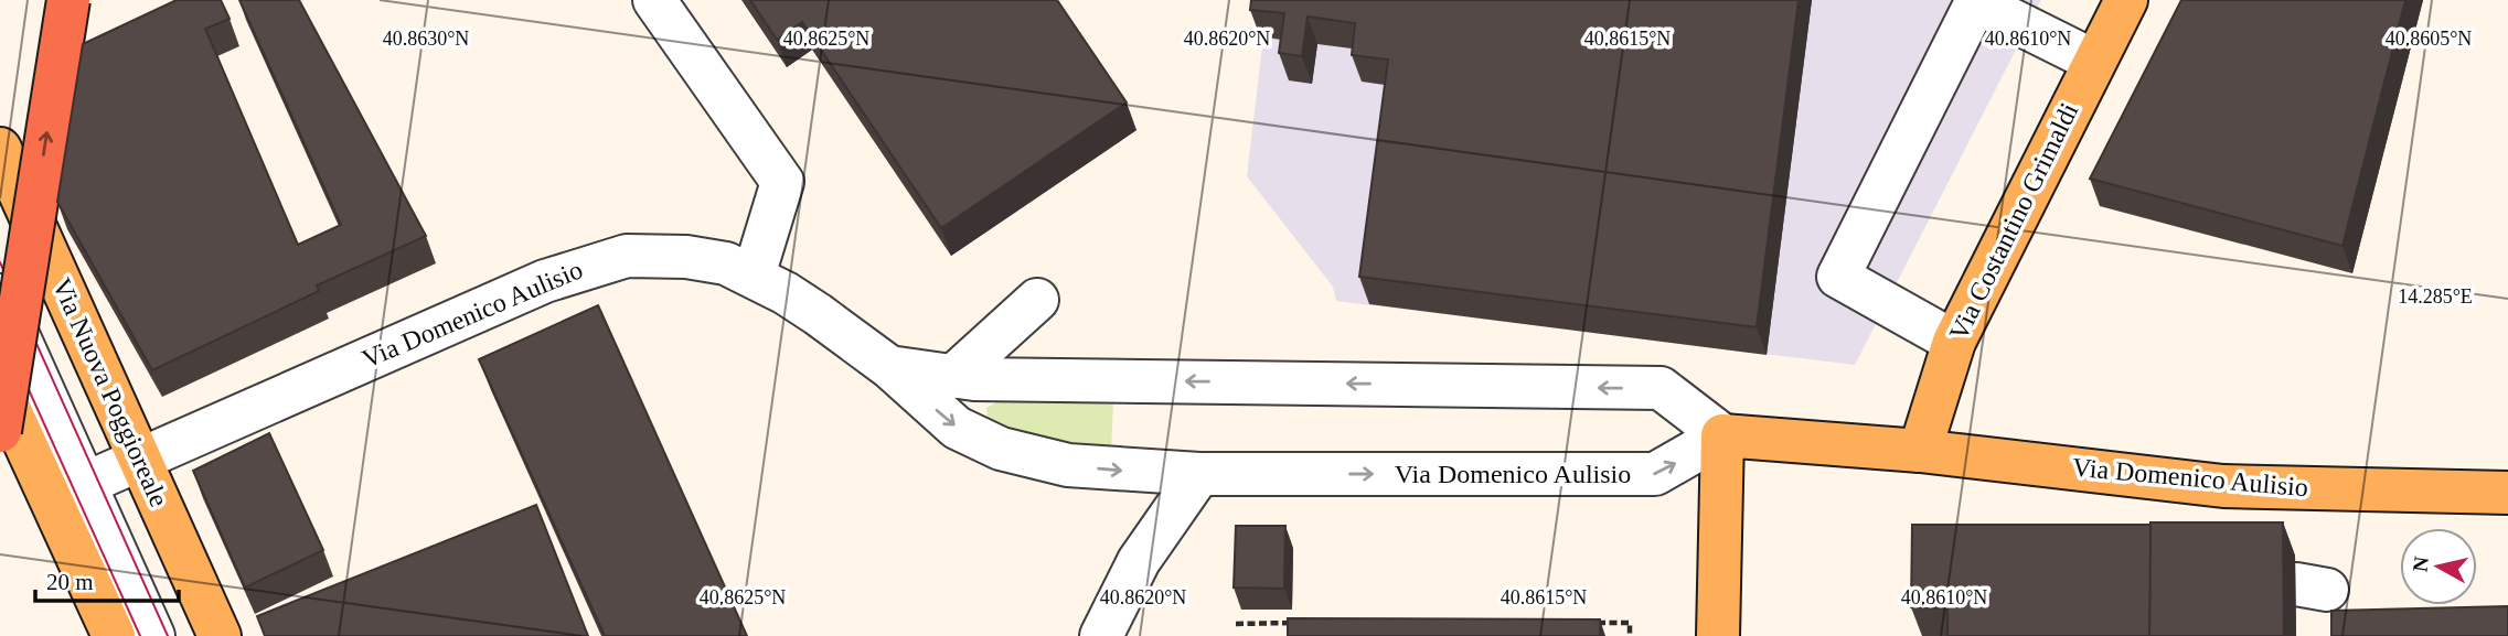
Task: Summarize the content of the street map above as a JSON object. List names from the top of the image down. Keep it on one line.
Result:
{"streets":{"main road":["Via Costantino Grimaldi","Via Domenico Aulisio","Via Nuova Poggioreale"]},"crossings":[["Via Costantino Grimaldi","Via Domenico Aulisio"],["Via Domenico Aulisio","Via Nuova Poggioreale"]],"scale_bar":"20 m","north":"left","coordinates":["40.8630°N","40.8625°N","40.8620°N","40.8615°N","40.8610°N","40.8605°N","14.285°E"]}
